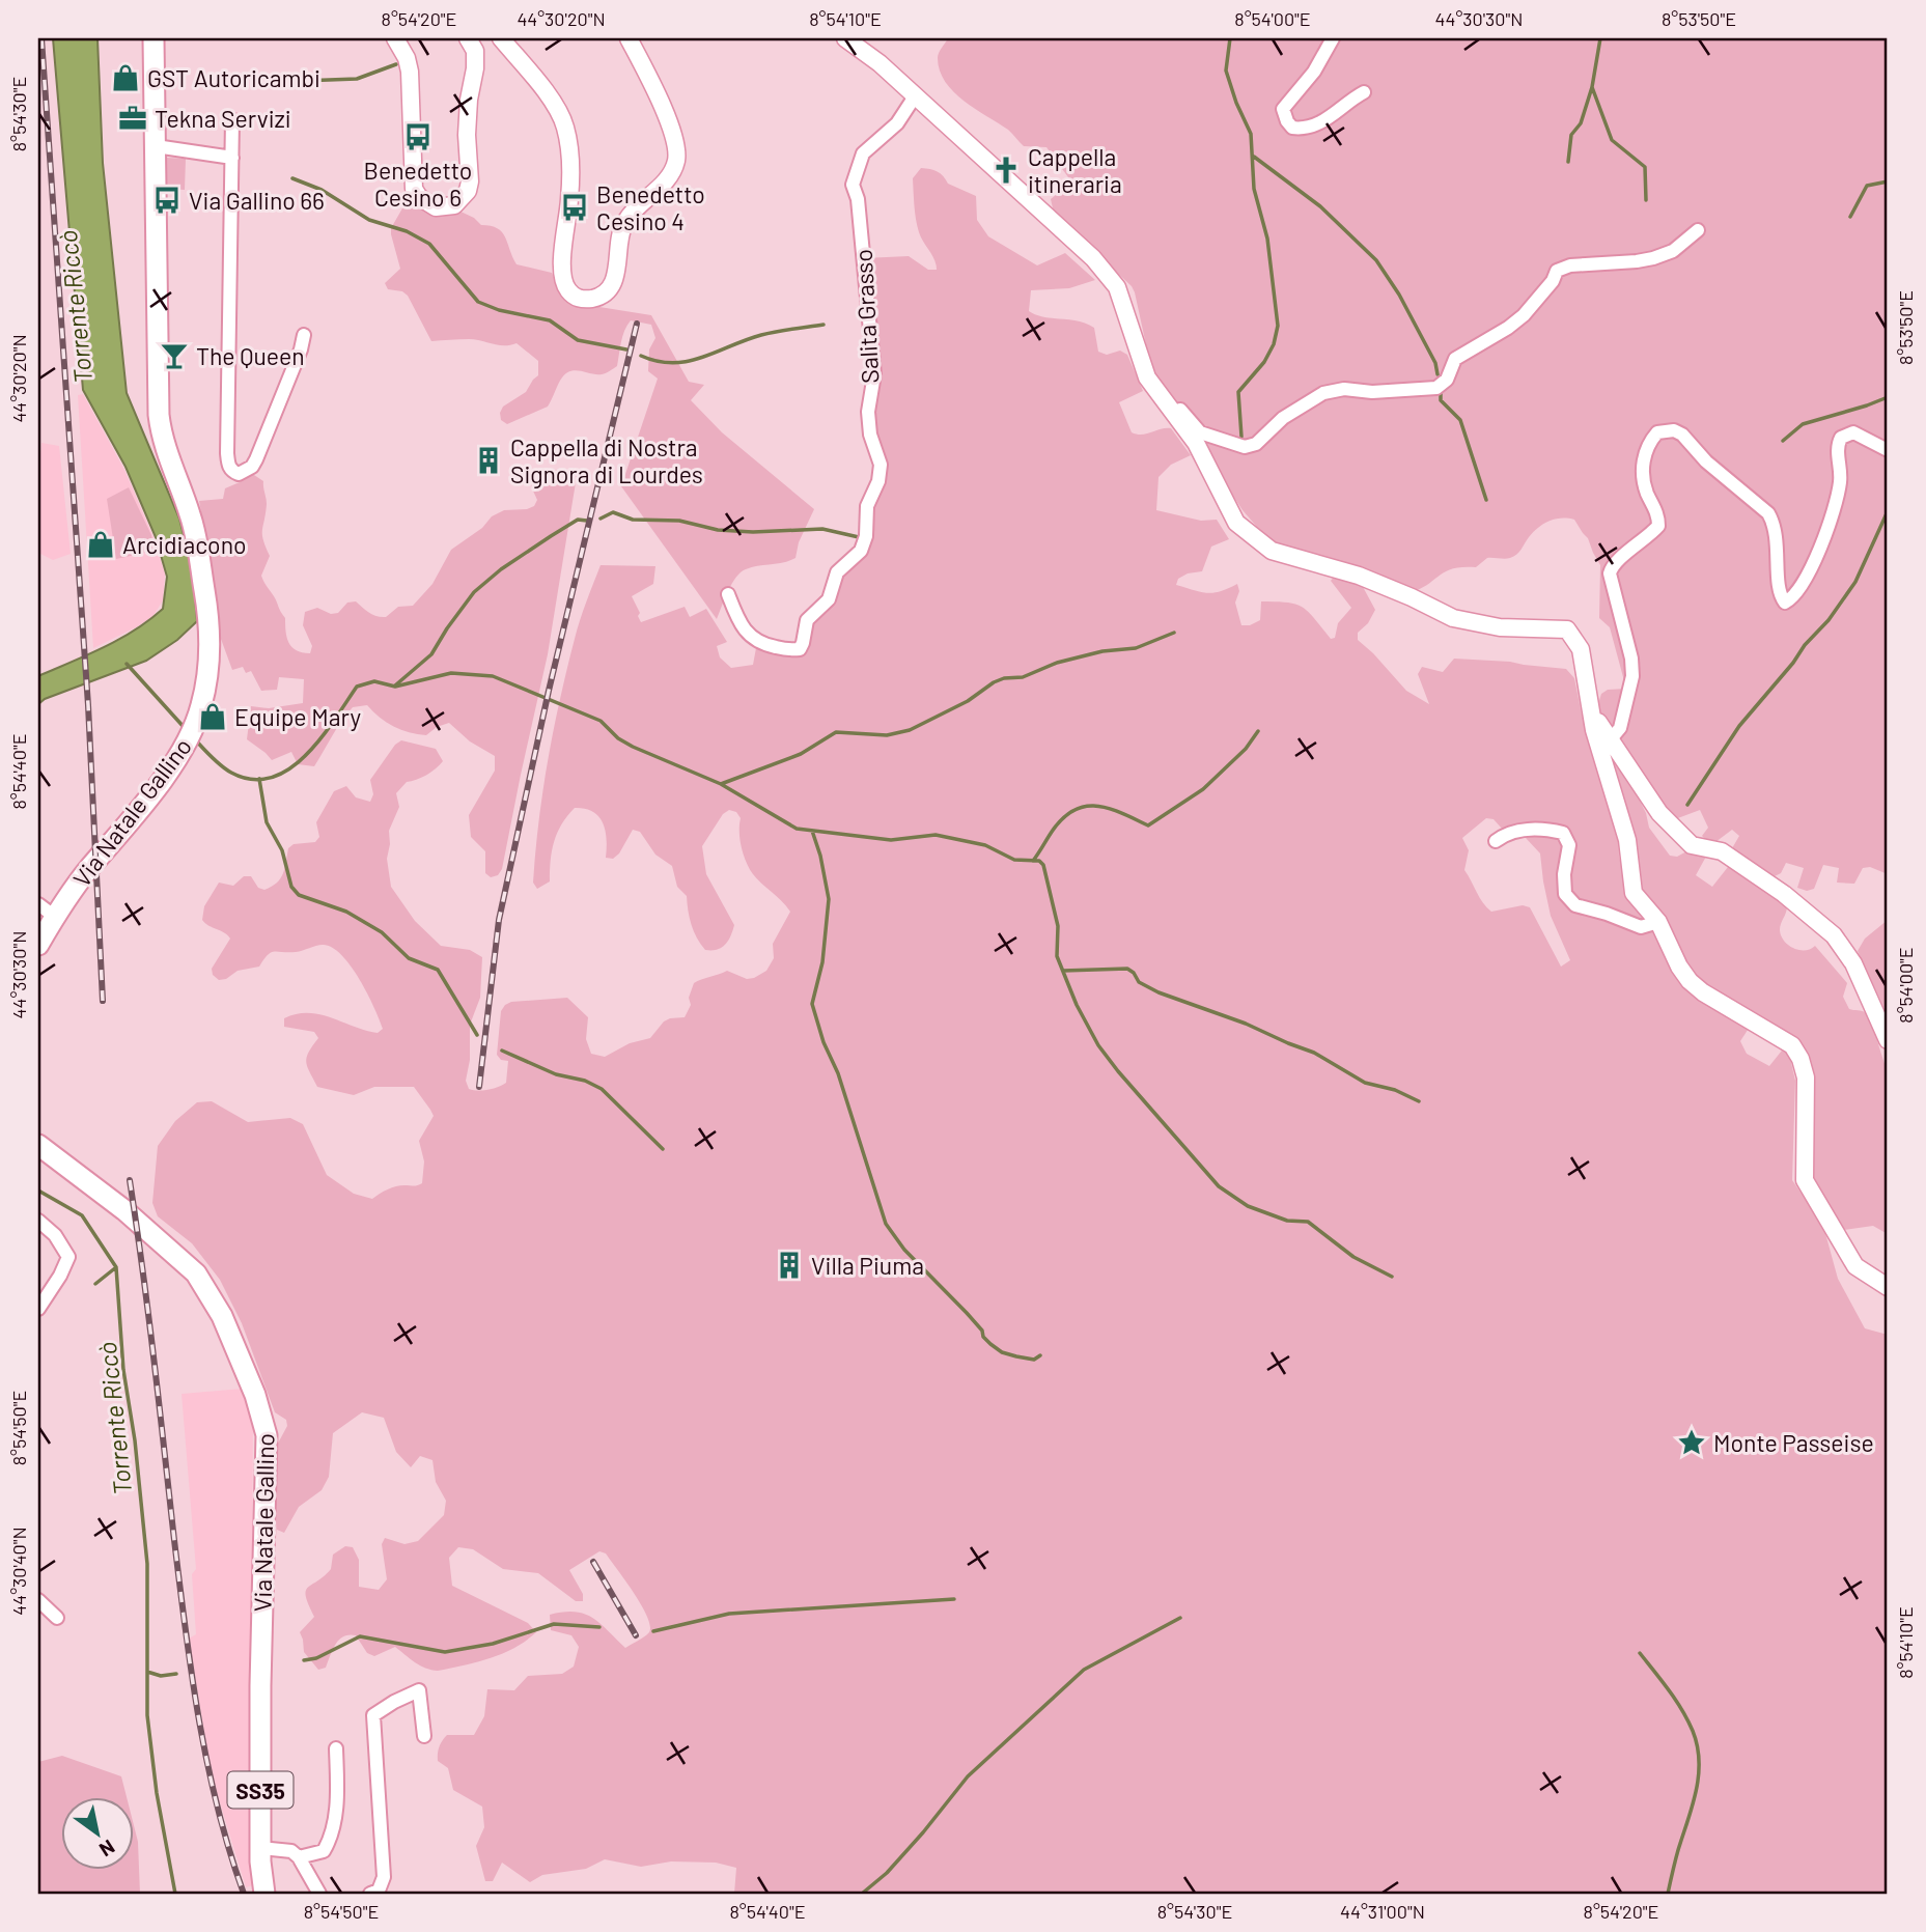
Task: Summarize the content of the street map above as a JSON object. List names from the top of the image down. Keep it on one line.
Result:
{"streets":{"main road":["Via Natale Gallino","SS35"],"street":["Salita Grasso"]},"crossings":[["Via Natale Gallino","SS35"]],"water":["Torrente Riccò"],"places":{"shop":["GST Autoricambi","Arcidiacono","Equipe Mary"],"office":["Tekna Servizi"],"bus stop":["Benedetto Cesino 6","Via Gallino 66","Benedetto Cesino 4"],"church":["Cappella itineraria"],"bar":["The Queen"],"building":["Cappella di Nostra Signora di Lourdes","Villa Piuma"],"place":["Monte Passeise"]},"north":"bottom right","coordinates":["8°54'20\"E","44°30'20\"N","8°54'10\"E","8°54'00\"E","44°30'30\"N","8°53'50\"E","8°54'30\"E","8°54'40\"E","8°54'50\"E","44°30'40\"N","44°31'00\"N"]}
